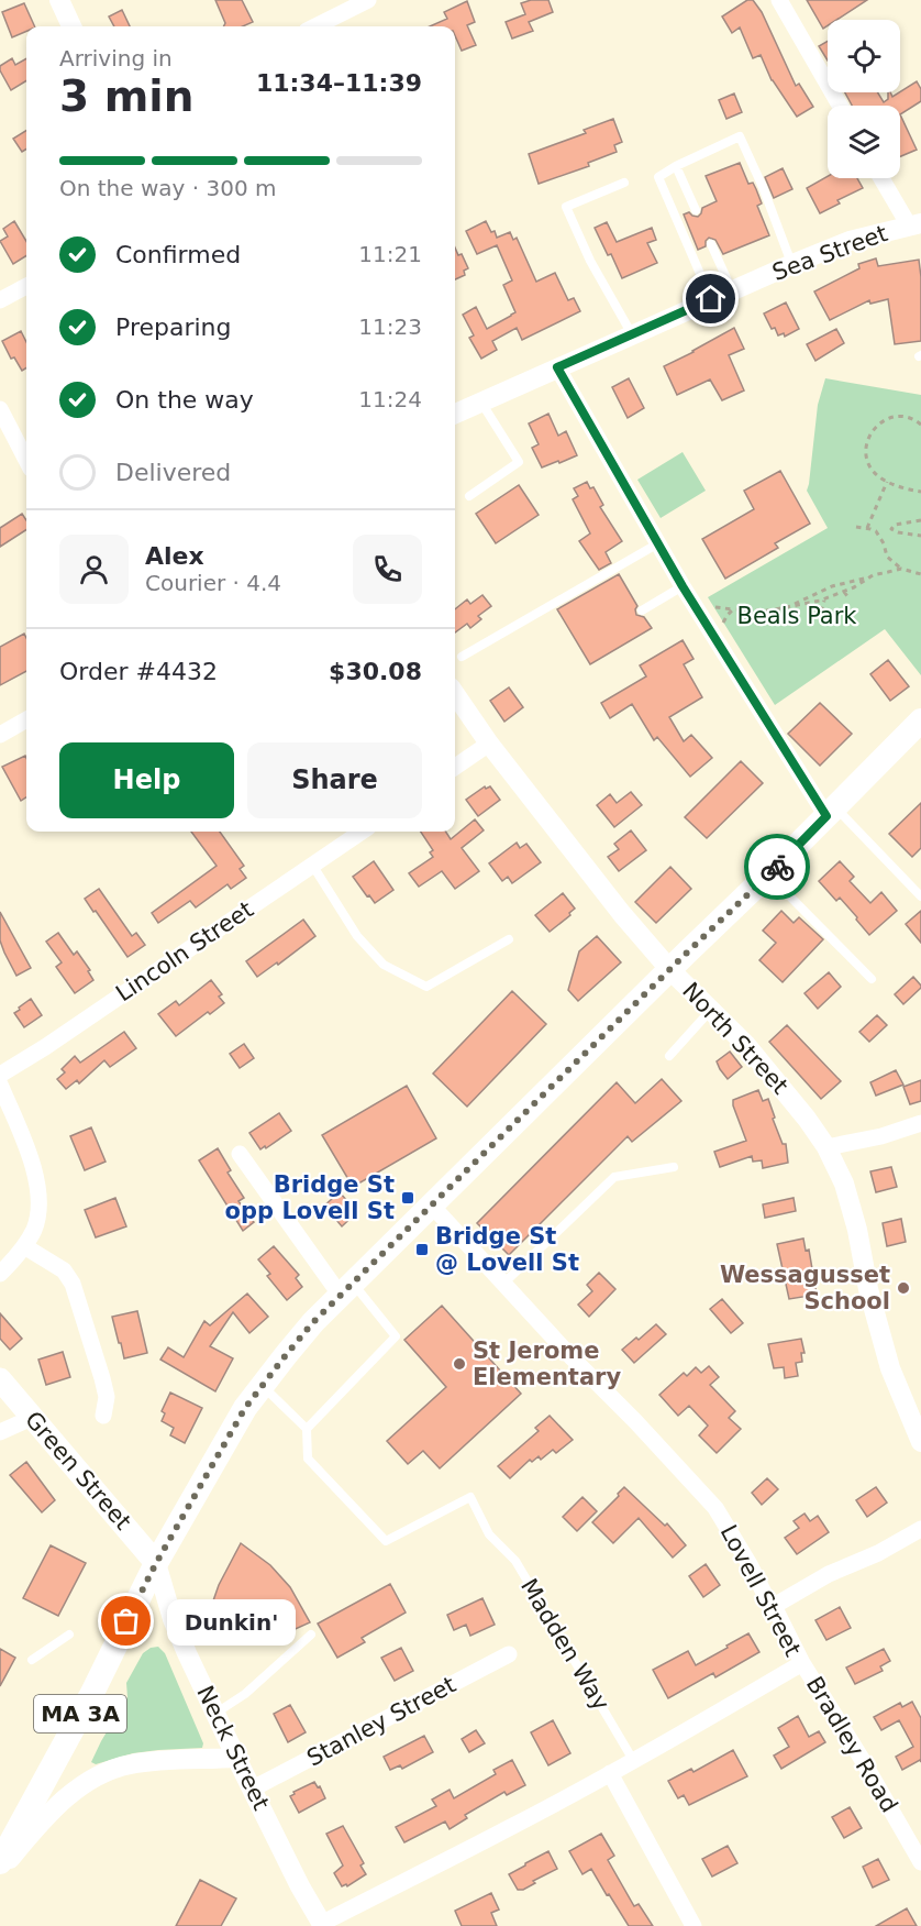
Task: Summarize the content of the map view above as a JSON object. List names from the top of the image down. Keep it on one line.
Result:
{"streets":{"main road":["Green Street","MA 3A"],"street":["Sea Street","Lincoln Street","North Street","Lovell Street","Stanley Street","Bradley Road","Neck Street"],"lane":["Madden Way"]},"crossings":[["North Street","MA 3A"],["Green Street","MA 3A"],["Green Street","Neck Street"],["Lovell Street","Madden Way"],["Lovell Street","MA 3A"],["Lovell Street","Bradley Road"],["Lovell Street","Neck Street"],["MA 3A","Neck Street"],["Stanley Street","Neck Street"]],"parks":["Beals Park"],"places":{"transit":["Bridge St opp Lovell St","Bridge St @ Lovell St"],"other":["Wessagusset School","St Jerome Elementary","Dunkin'"]},"page":{"heading":["3 min","Arriving in","11:34–11:39"],"panel":["Alex","Courier · 4.4","Order #4432","$30.08"],"bar":"On the way · 300 m","list":[["Confirmed","11:21"],["Preparing","11:23"],["On the way","11:24"],"Delivered"],"buttons":["Help","Share"],"bubble":"Dunkin'"}}
